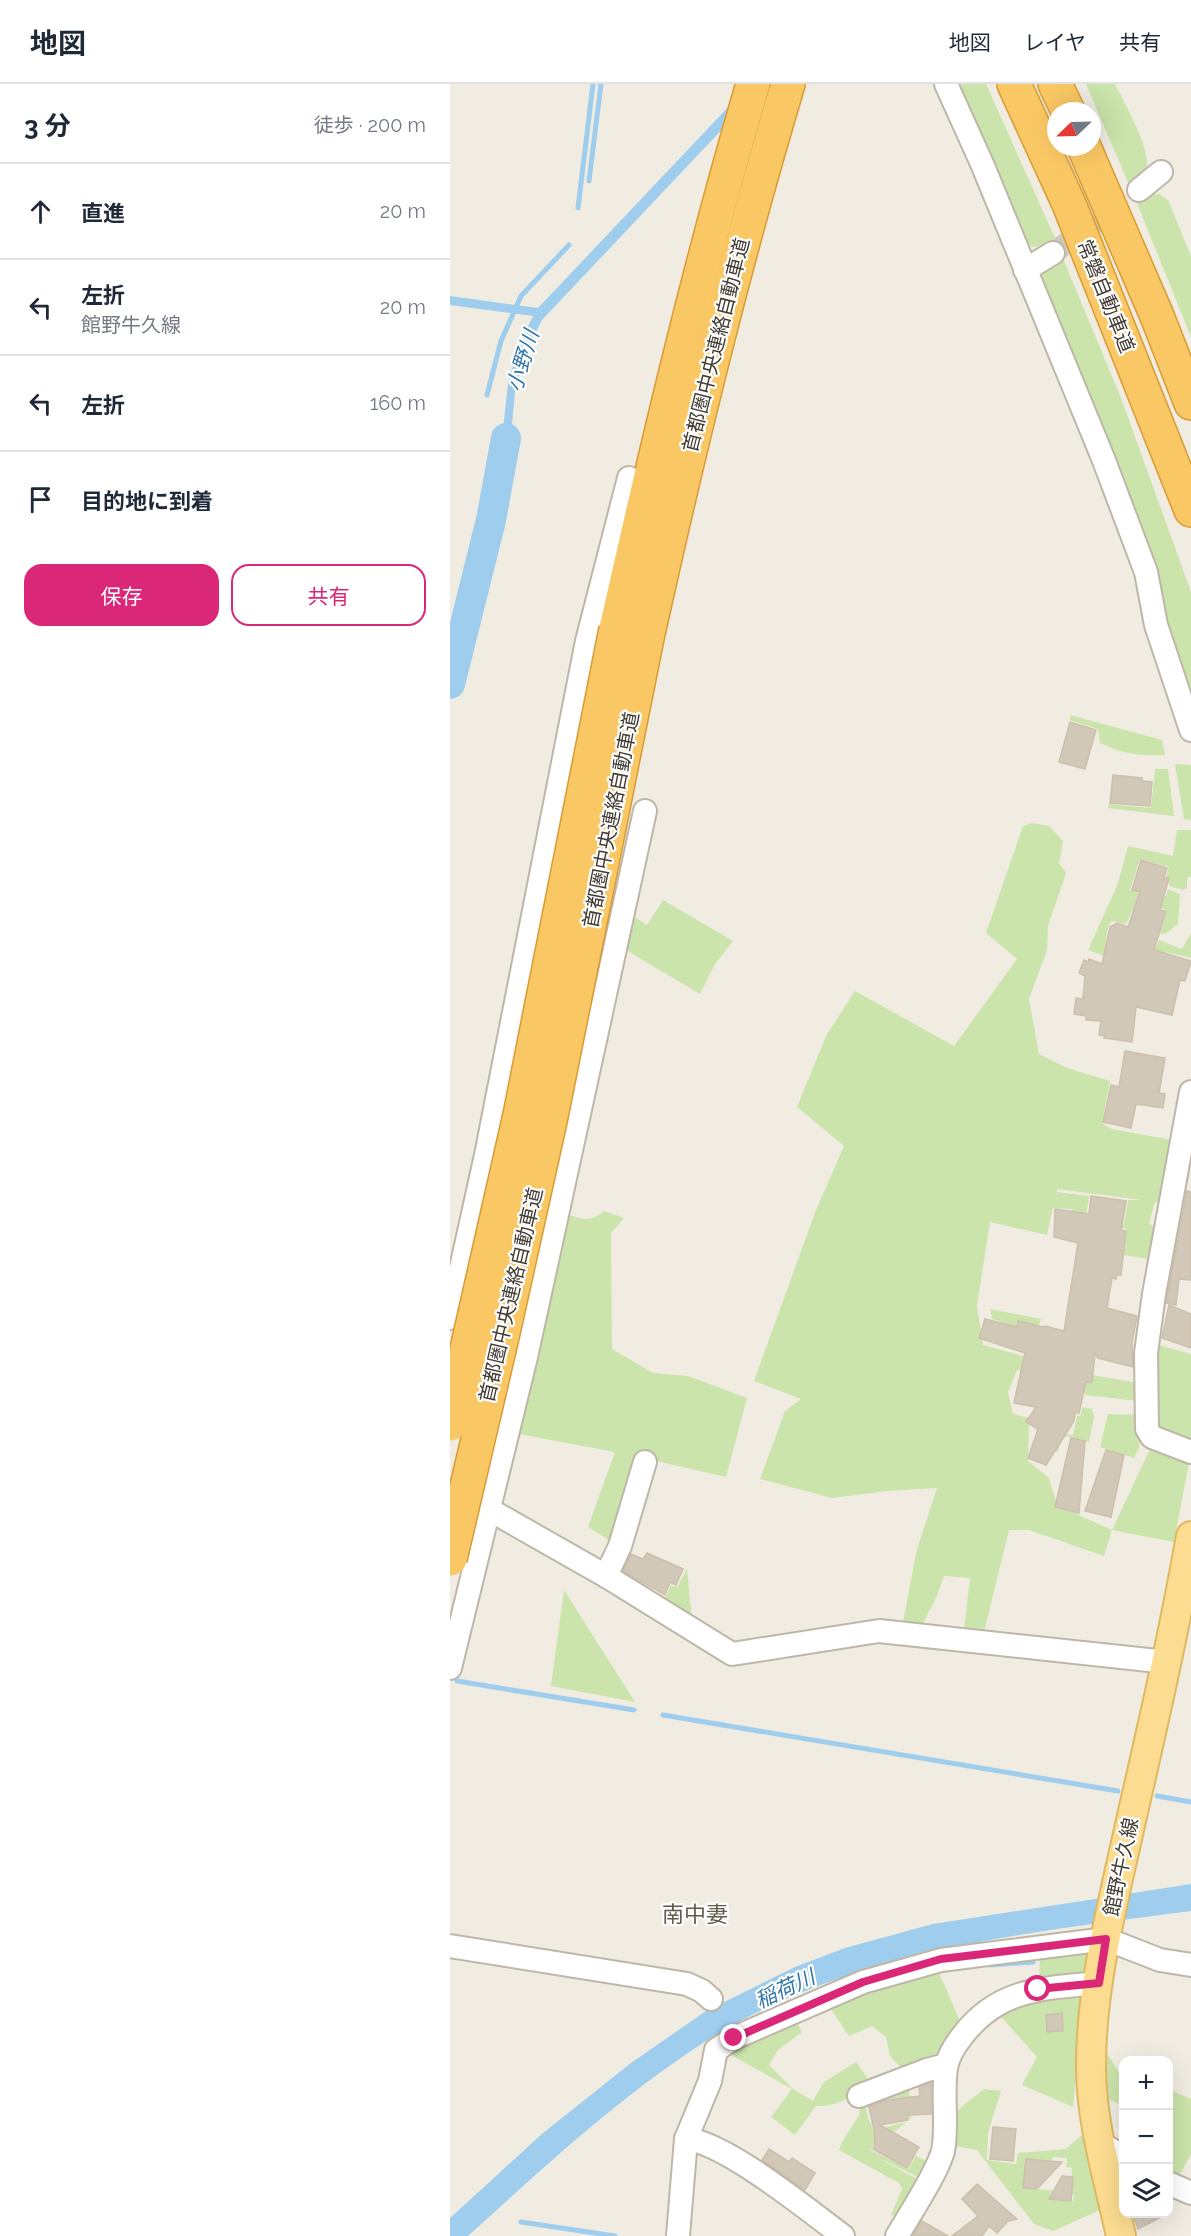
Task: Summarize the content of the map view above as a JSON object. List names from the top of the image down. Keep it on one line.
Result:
{"streets":{"highway":["常磐自動車道","首都圏中央連絡自動車道"],"main road":["館野牛久線"]},"districts":["南中妻"],"water":["小野川","稲荷川"],"north":"bottom left","page":{"header":"地図","nav":["地図","レイヤ","共有"],"heading":["3 分","徒歩 · 200 m"],"list":[["直進","20 m"],["左折","館野牛久線","20 m"],["左折","160 m"],"目的地に到着"],"buttons":["保存","共有"],"map_buttons":["+","−"]}}
